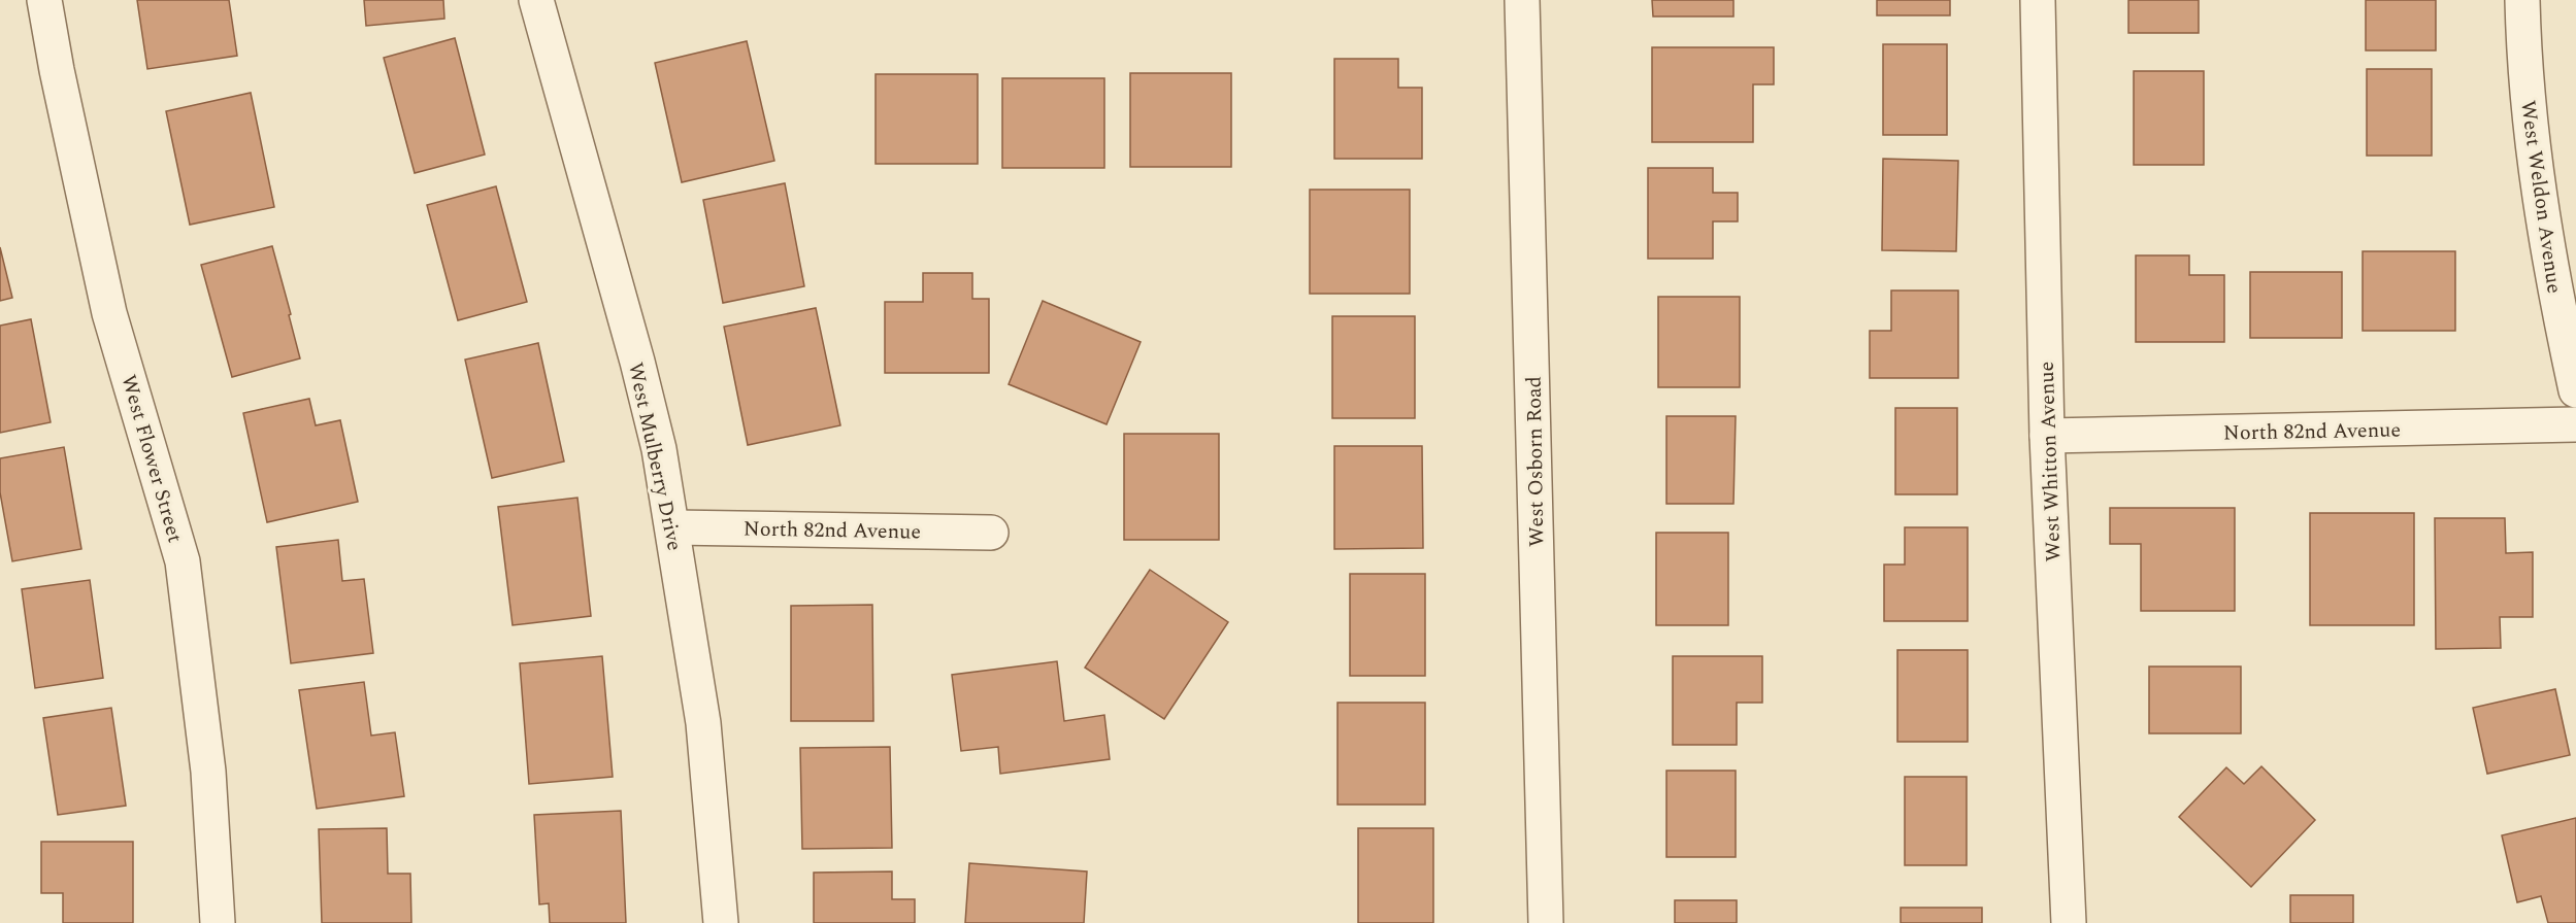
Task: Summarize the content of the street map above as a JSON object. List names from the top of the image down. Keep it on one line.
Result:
{"streets":{"street":["West Weldon Avenue","North 82nd Avenue","West Mulberry Drive","West Flower Street","West Osborn Road","West Whitton Avenue"]},"crossings":[["North 82nd Avenue","West Mulberry Drive"],["North 82nd Avenue","West Whitton Avenue"]]}
